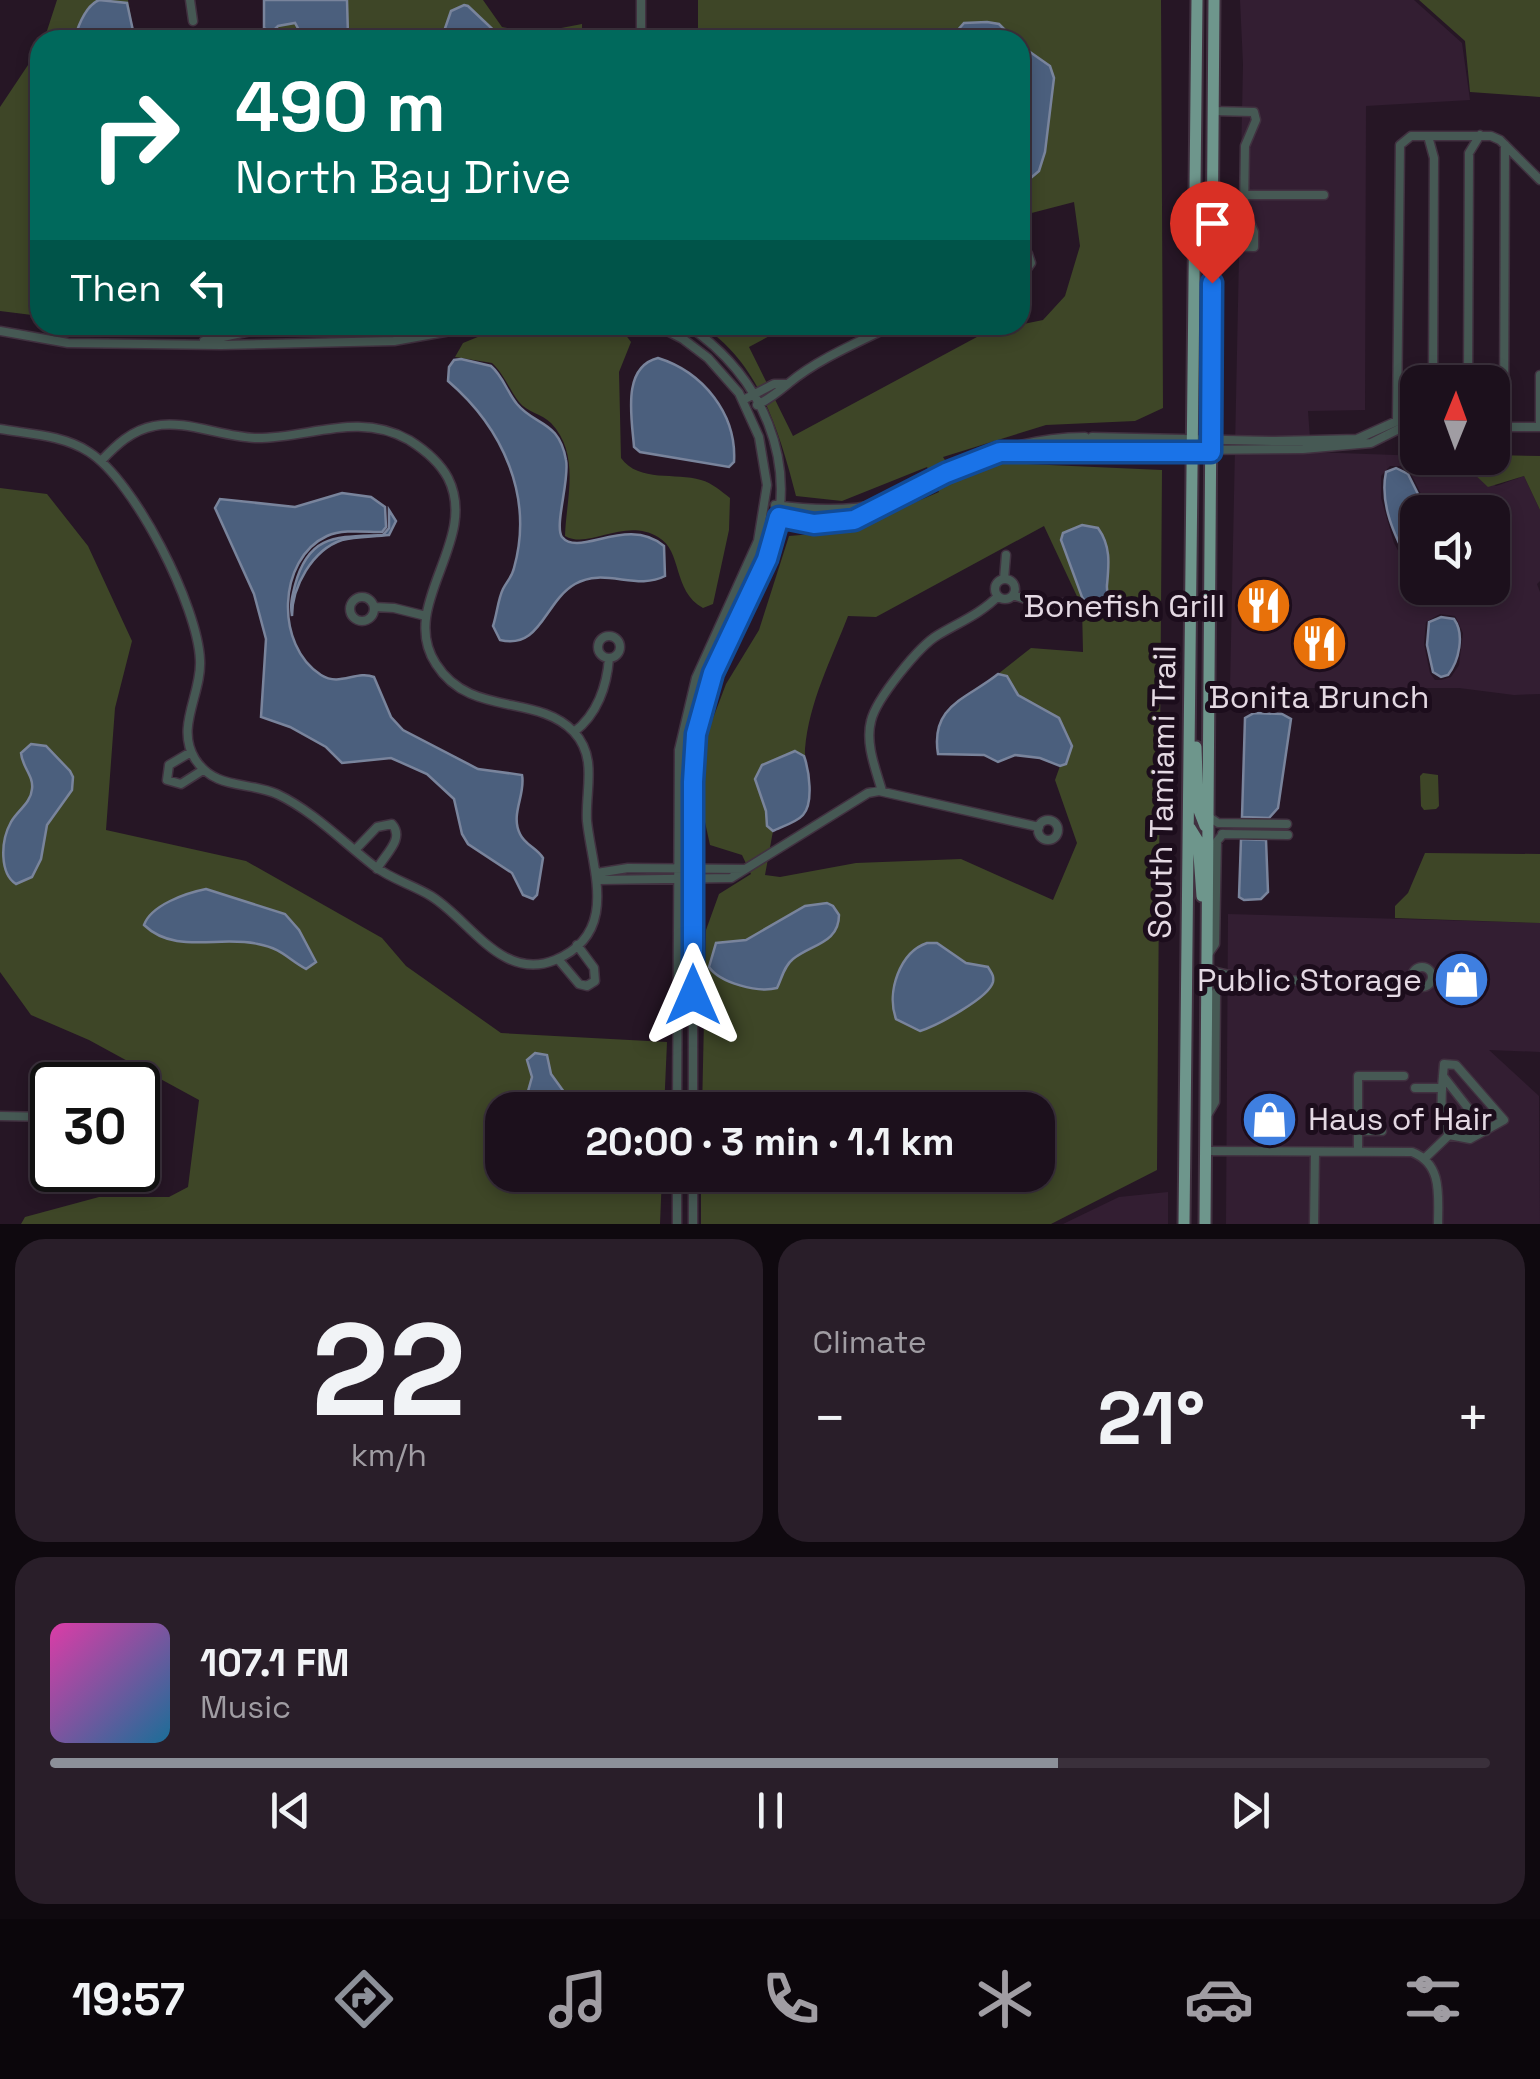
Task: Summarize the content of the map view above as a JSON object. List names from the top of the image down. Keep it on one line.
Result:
{"streets":{"main road":["South Tamiami Trail"]},"places":{"restaurant":["Bonefish Grill","Bonita Brunch"],"shop":["Public Storage","Haus of Hair"]},"north":"top","page":{"turn":["490 m","North Bay Drive"],"then":"Then","limit":"30","trip":"20:00 · 3 min · 1.1 km","tile":[["22","km/h"],"Climate"],"heat":["−","21°","+"],"song":["107.1 FM","Music"],"tabs":"19:57"}}
